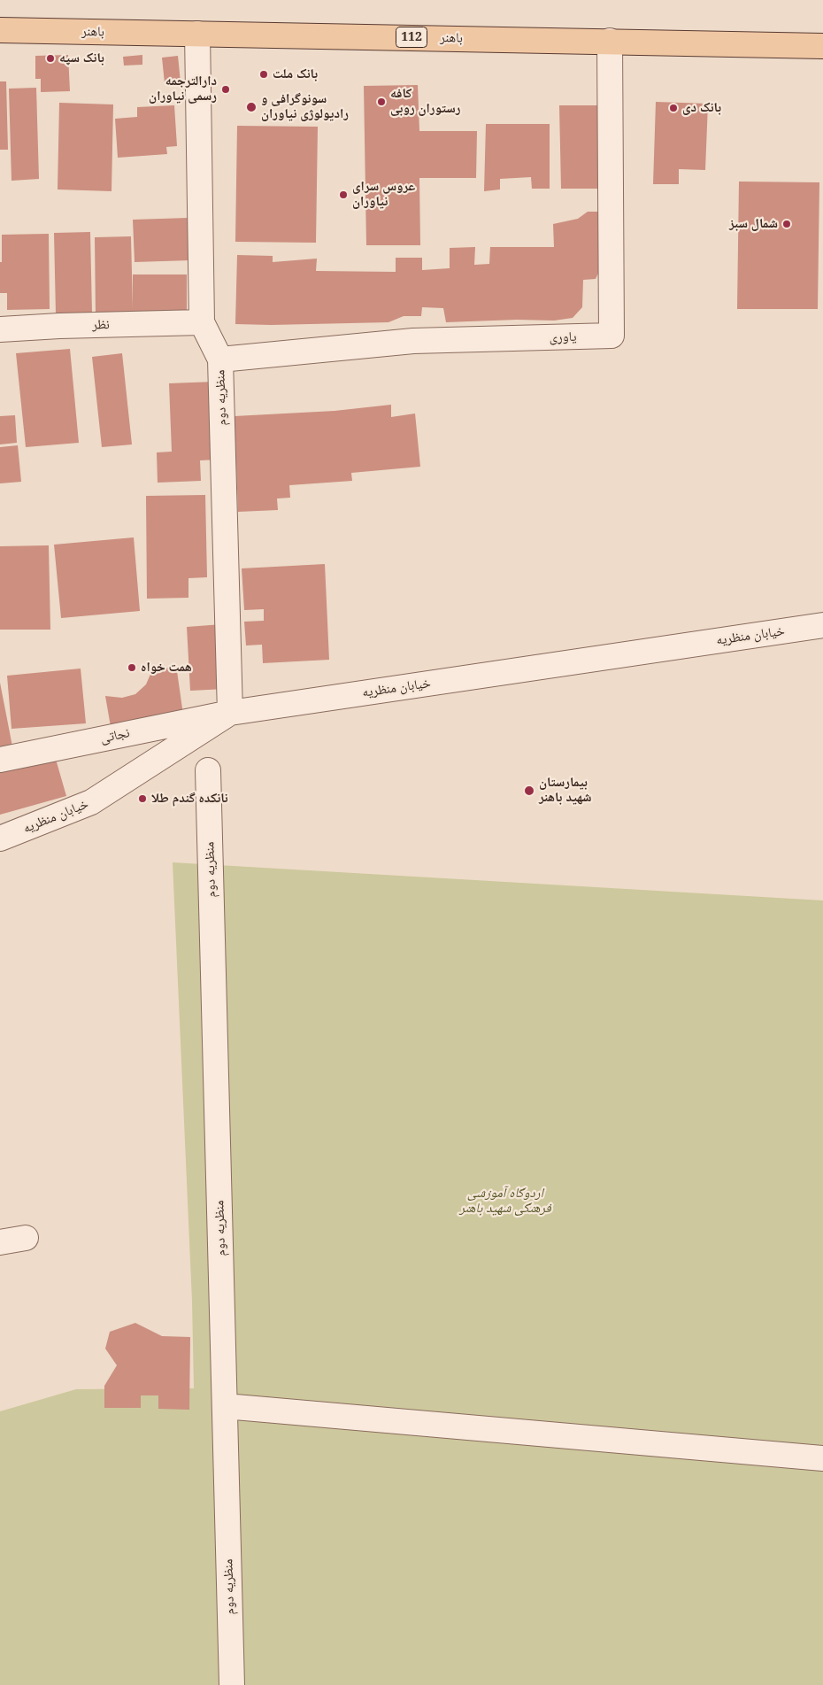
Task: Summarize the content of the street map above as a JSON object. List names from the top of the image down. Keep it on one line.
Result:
{"streets":{"main road":["باهنر","112"],"street":["نظر","یاوری","منظریه دوم","خیابان منظریه","نجاتی"]},"crossings":[["باهنر","یاوری"],["باهنر","منظریه دوم"],["نظر","منظریه دوم"],["یاوری","منظریه دوم"],["منظریه دوم","خیابان منظریه"],["منظریه دوم","نجاتی"],["خیابان منظریه","نجاتی"]],"parks":["اردوگاه آموزشی فرهنگی شهید باهنر"],"places":["بانک سپه","بانک ملت","دارالترجمه رسمی نیاوران","کافه رستوران روبی","سونوگرافی و رادیولوژی نیاوران","بانک دی","عروس سرای نیاوران","شمال سبز","همت خواه","بیمارستان شهید باهنر","نانکده گندم طلا"]}
